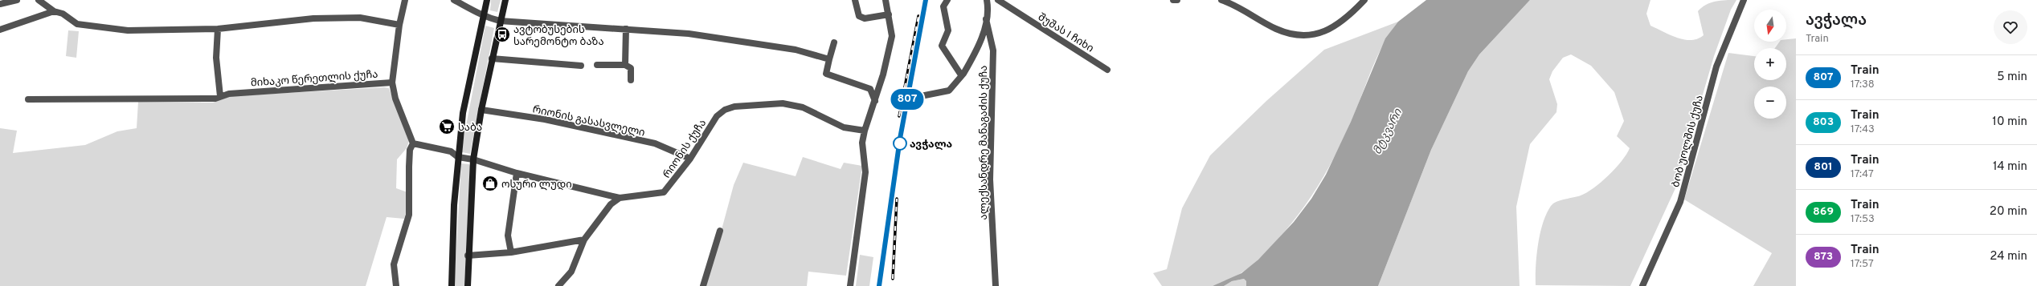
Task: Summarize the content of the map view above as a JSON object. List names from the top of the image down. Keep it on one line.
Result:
{"streets":{"street":["შუშას I ჩიხი","მიხაკო წერეთლის ქუჩა","რიონის გასასვლელი","ბობ უოლშის ქუჩა","ალექსანდრე მანაგაძის ქუჩა","რიონის ქუჩა"]},"crossings":[["რიონის გასასვლელი","რიონის ქუჩა"]],"water":["მტკვარი"],"places":{"bus stop":["ავტობუსების სარემონტო ბაზა"],"supermarket":["საბა"],"other":["ავჭალა"],"shop":["ოსური ლუდი"]},"north":"bottom","page":{"on_map":"807","heading":["ავჭალა","Train"],"map_buttons":["+","−"],"list":[{"mark":"807","name":"Train","note":"17:38","value":"5 min"},{"mark":"803","name":"Train","note":"17:43","value":"10 min"},{"mark":"801","name":"Train","note":"17:47","value":"14 min"},{"mark":"869","name":"Train","note":"17:53","value":"20 min"},{"mark":"873","name":"Train","note":"17:57","value":"24 min"}]}}
